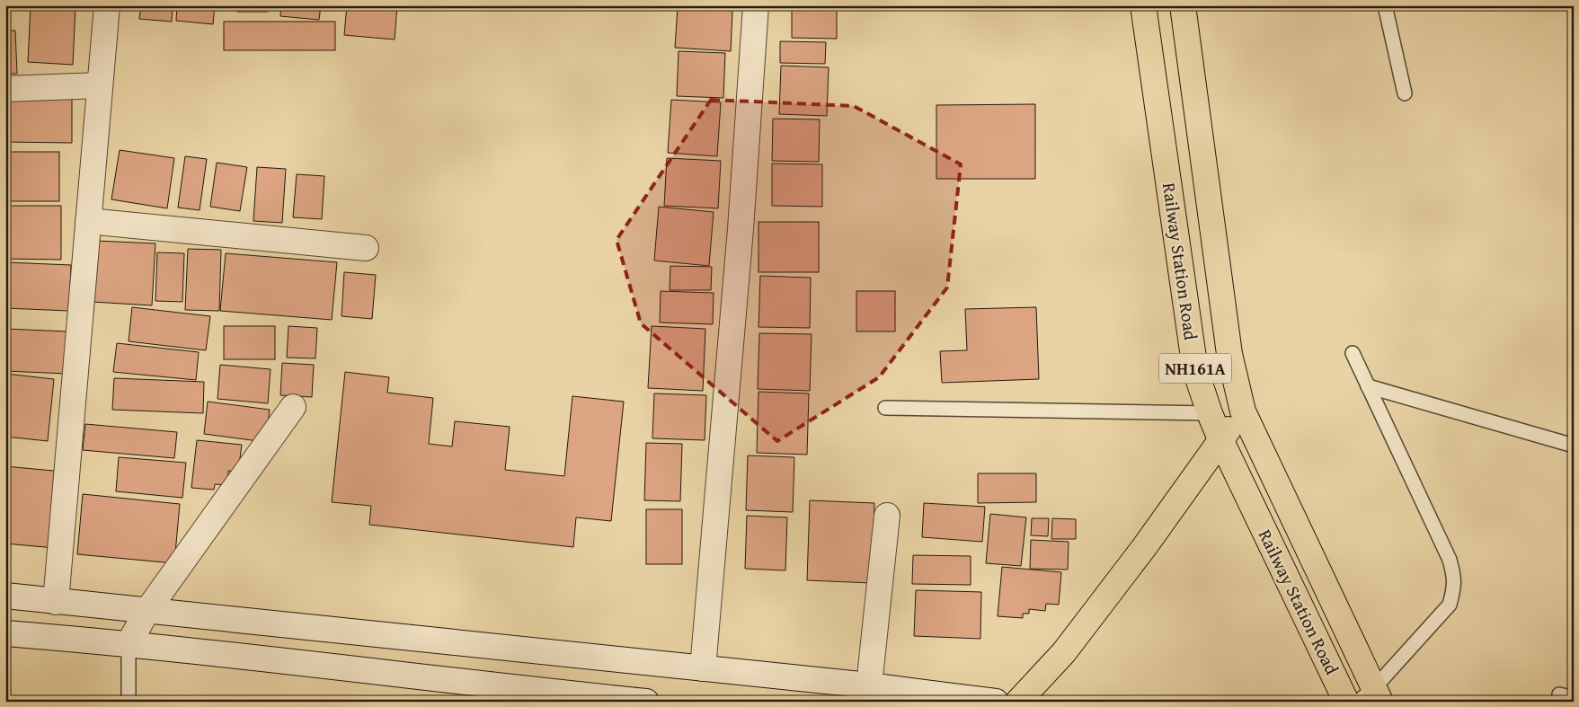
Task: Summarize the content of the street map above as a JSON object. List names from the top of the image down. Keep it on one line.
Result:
{"streets":{"highway":["Railway Station Road","NH161A"]}}
